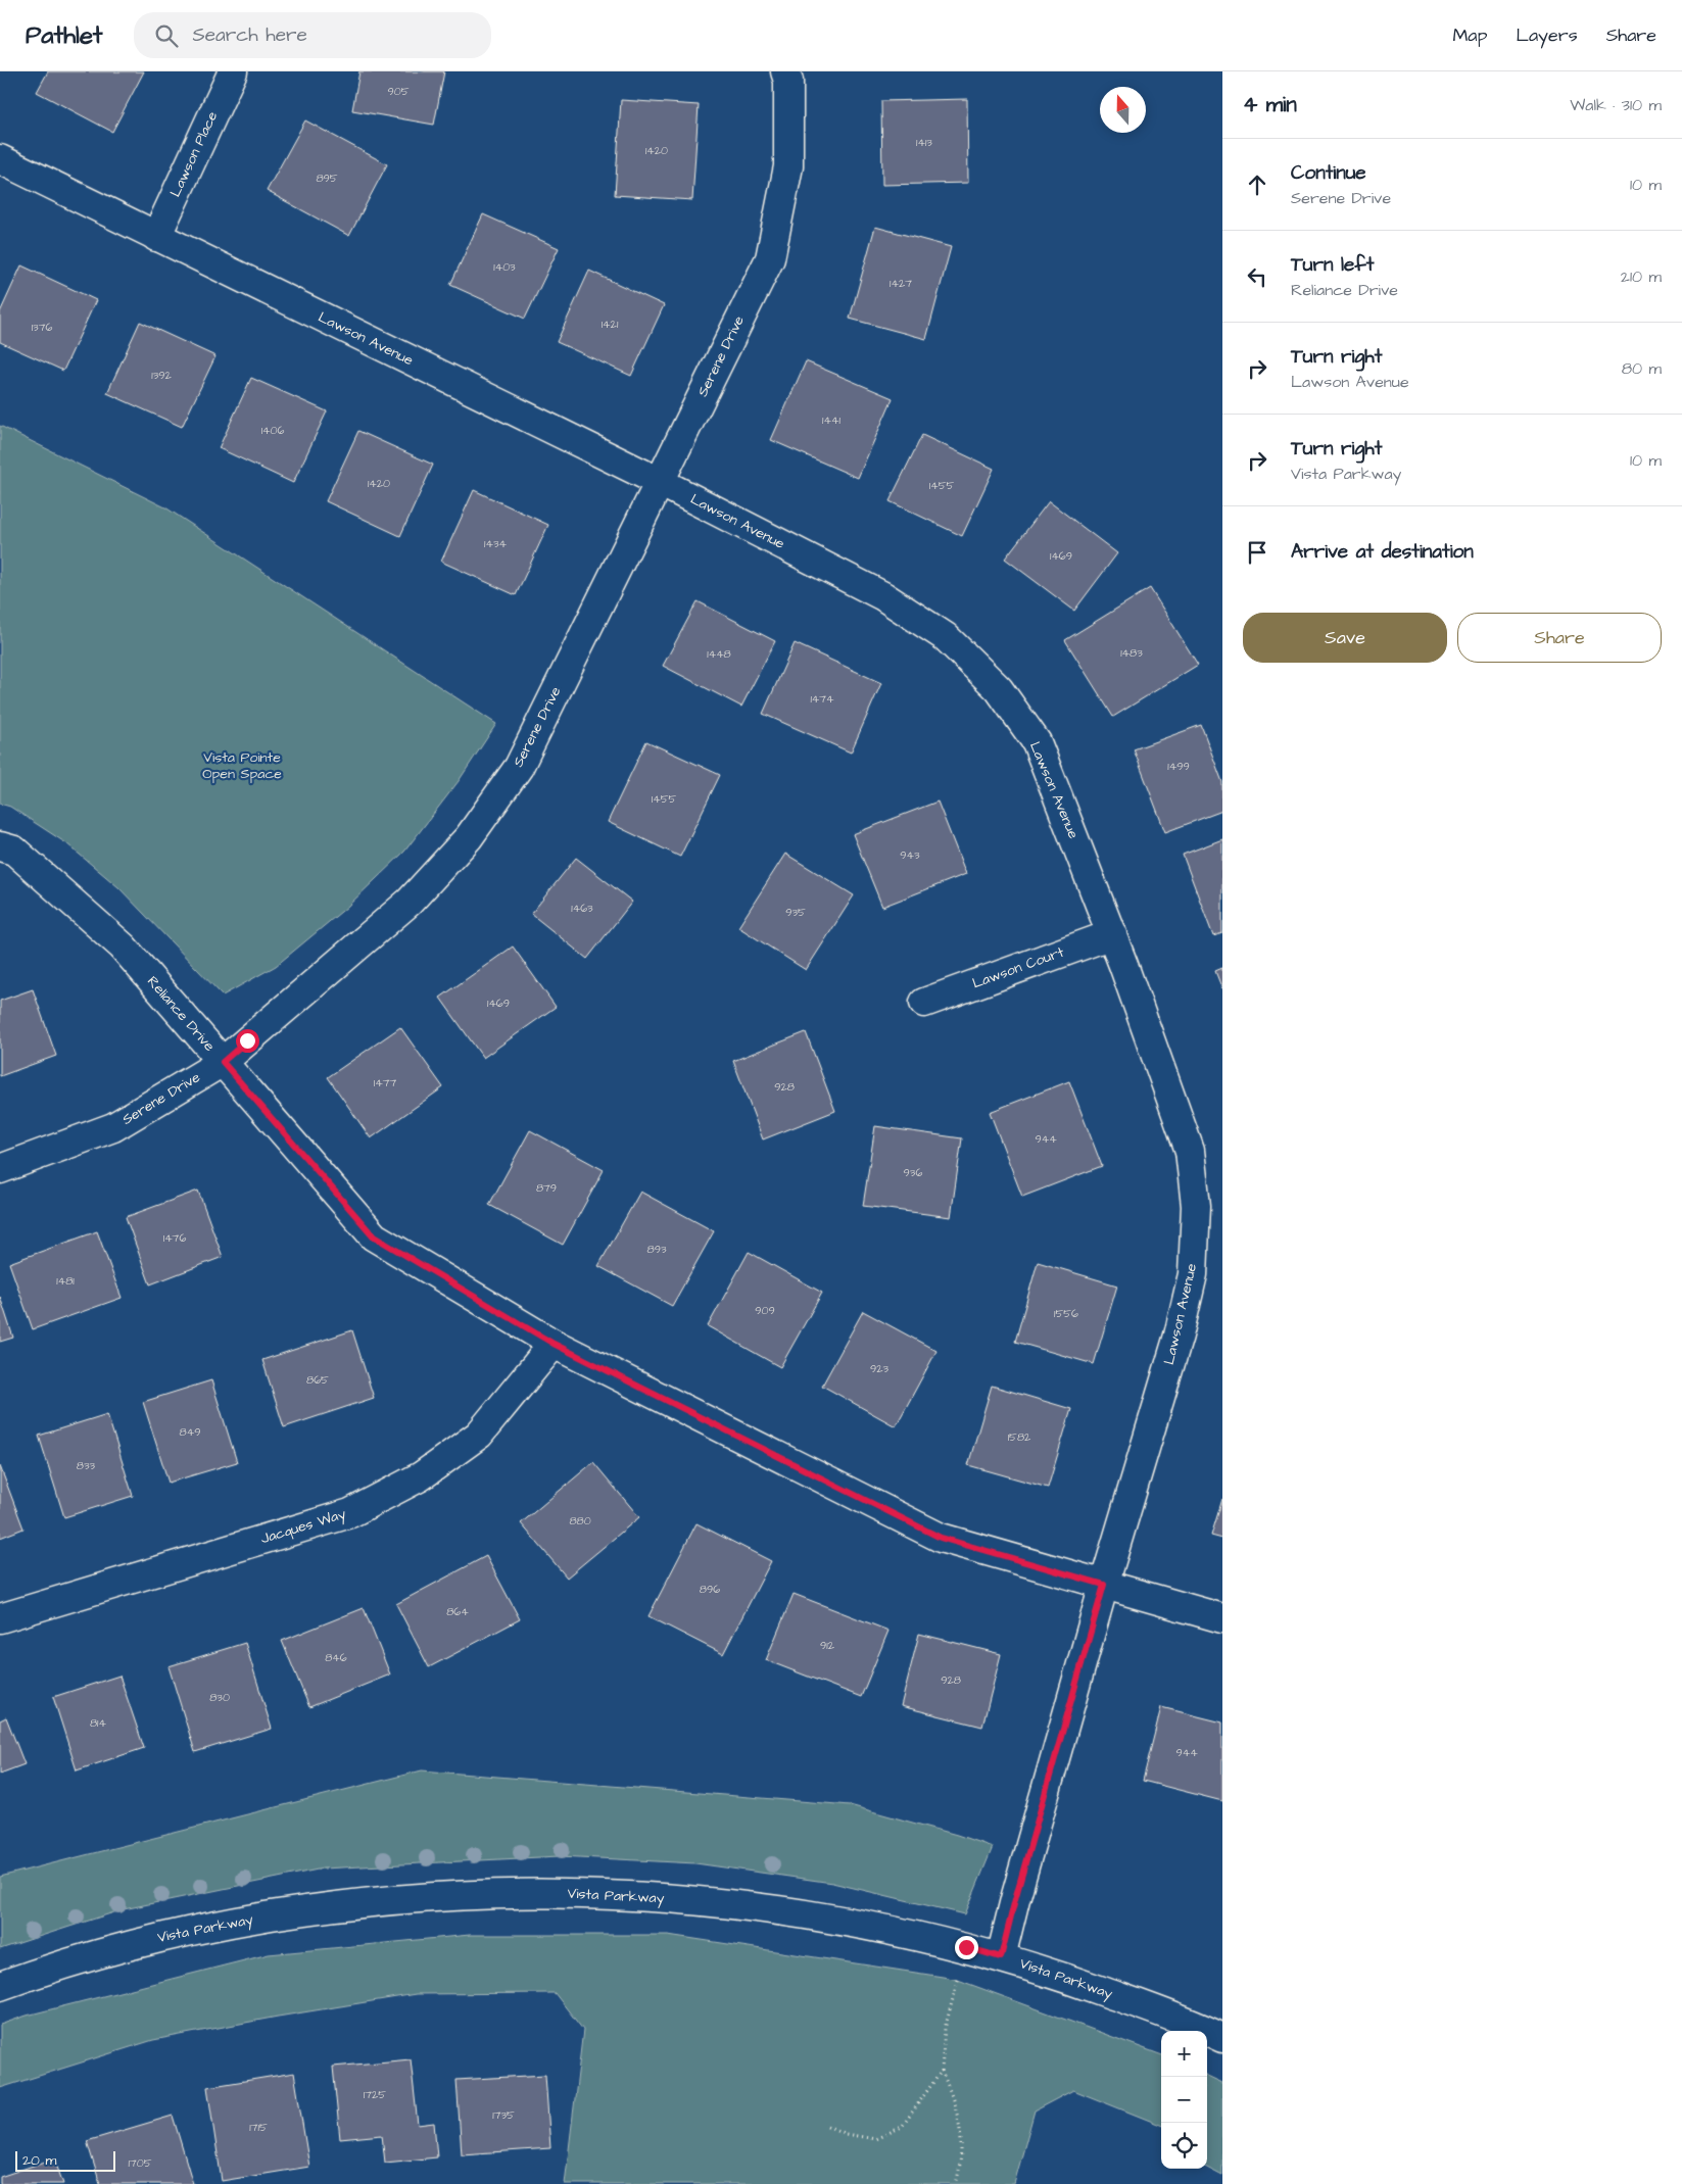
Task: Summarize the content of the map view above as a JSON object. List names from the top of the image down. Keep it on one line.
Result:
{"streets":{"street":["Lawson Place","Lawson Avenue","Serene Drive","Lawson Court","Reliance Drive","Jacques Way","Vista Parkway"]},"crossings":[["Lawson Place","Lawson Avenue"],["Lawson Avenue","Serene Drive"],["Lawson Avenue","Lawson Court"],["Lawson Avenue","Reliance Drive"],["Lawson Avenue","Vista Parkway"],["Serene Drive","Reliance Drive"],["Reliance Drive","Jacques Way"]],"parks":["Vista Pointe Open Space"],"house_numbers":["905","1413","1420","895","1403","1427","1421","1376","1392","1441","1406","1420","1455","1434","1469","1483","1448","1474","1499","1455","943","1463","935","1469","1477","928","944","936","879","1476","893","1481","909","1556","923","865","849","1582","833","880","896","864","912","846","928","830","814","944","1725","1735","1715","1705"],"scale_bar":"20 m","north":"top","page":{"header":"Pathlet","search":"Search here","nav":["Map","Layers","Share"],"heading":["4 min","Walk · 310 m"],"list":[["Continue","Serene Drive","10 m"],["Turn left","Reliance Drive","210 m"],["Turn right","Lawson Avenue","80 m"],["Turn right","Vista Parkway","10 m"],"Arrive at destination"],"buttons":["Save","Share"],"map_buttons":["+","−"],"scale":"20 m"}}
